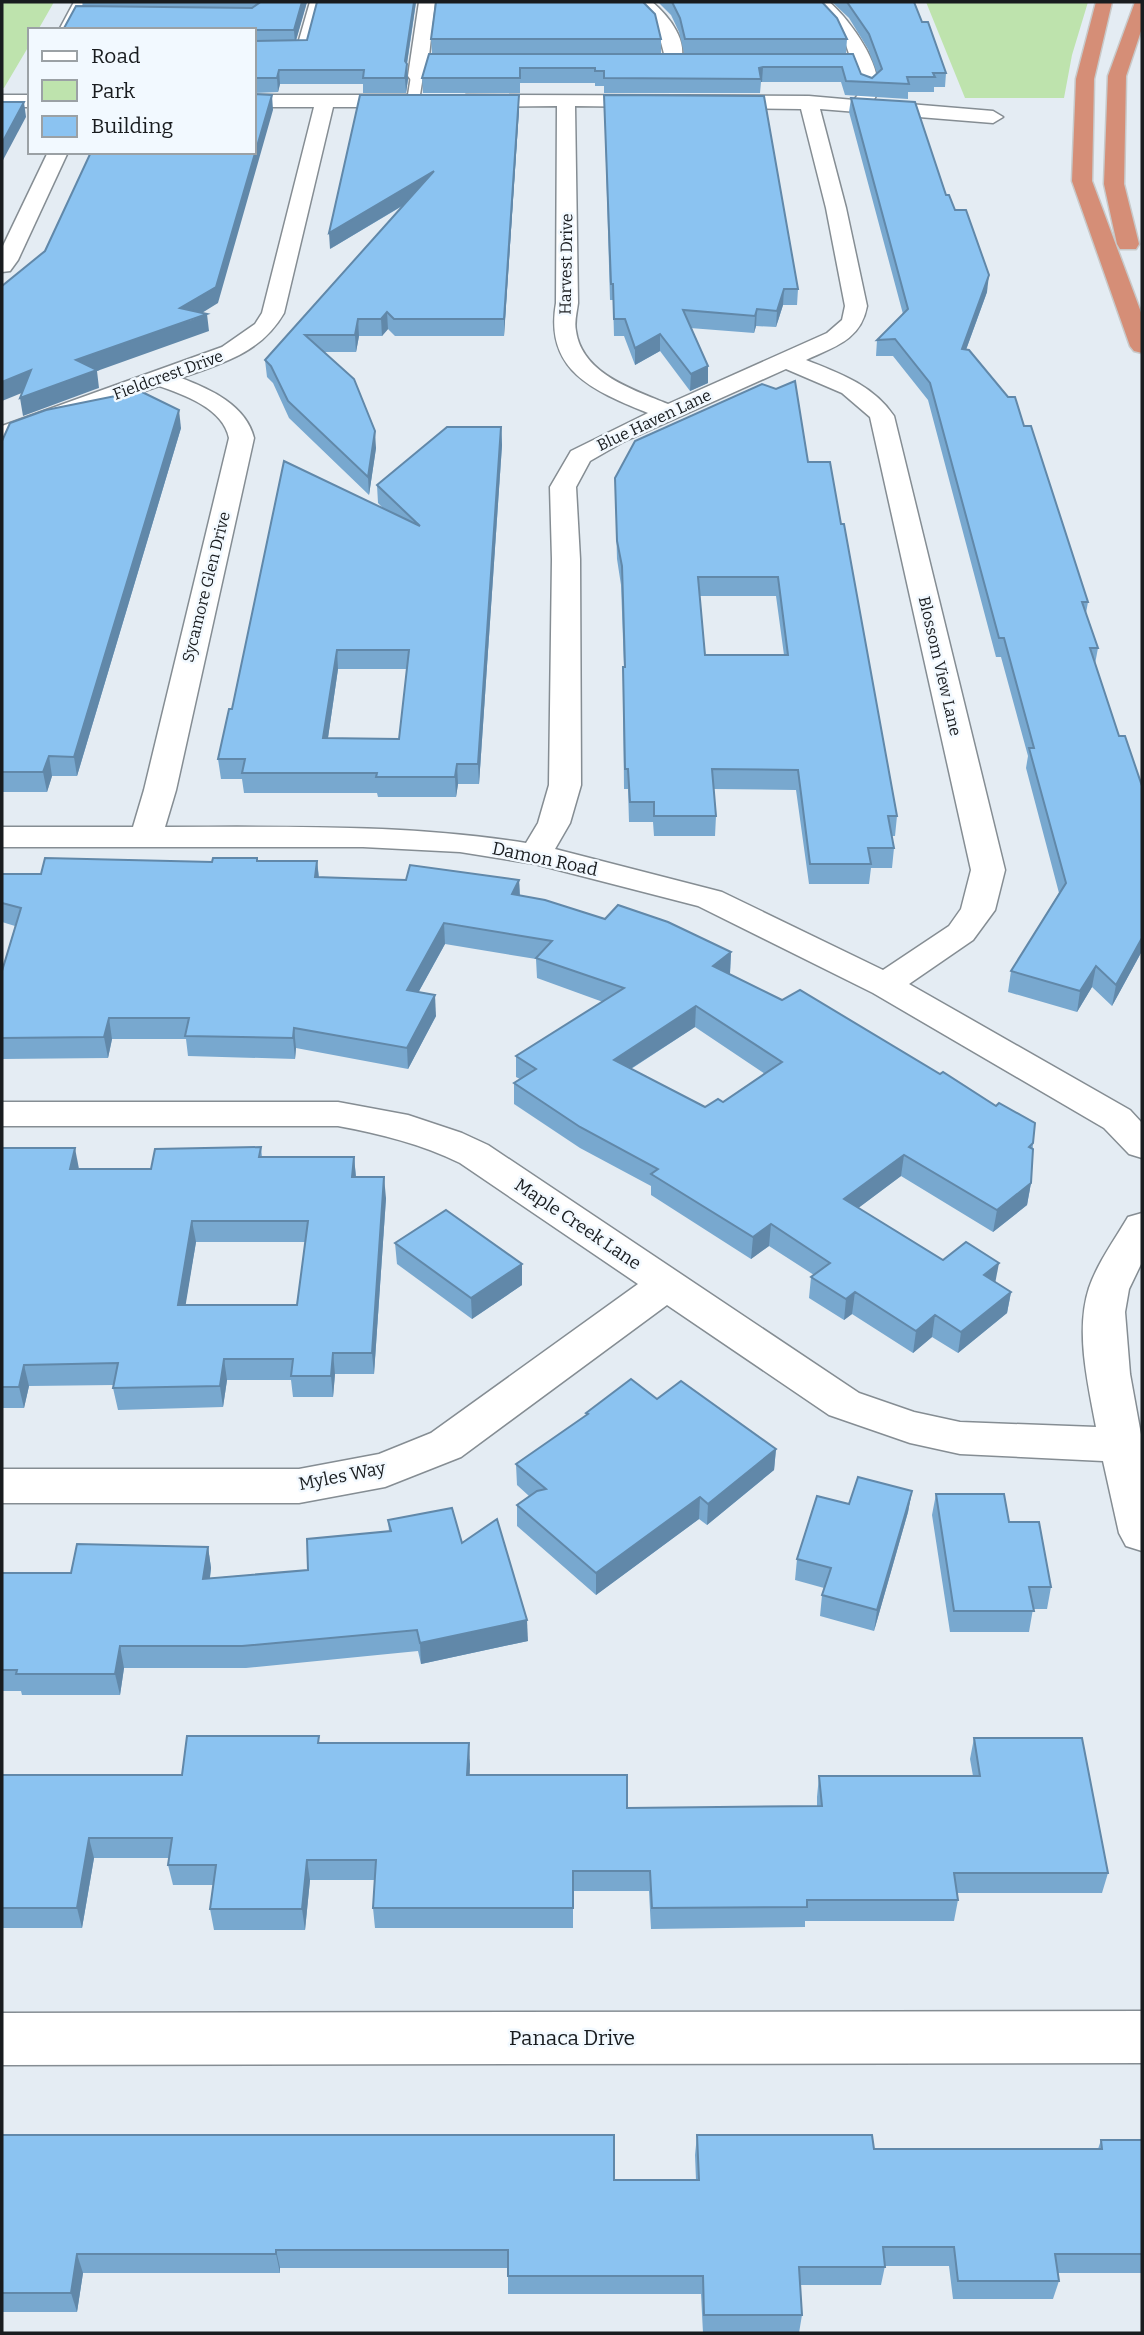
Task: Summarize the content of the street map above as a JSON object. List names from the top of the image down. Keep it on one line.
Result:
{"streets":{"street":["Harvest Drive","Fieldcrest Drive","Blue Haven Lane","Sycamore Glen Drive","Blossom View Lane","Damon Road","Maple Creek Lane","Myles Way","Panaca Drive"]},"crossings":[["Harvest Drive","Blue Haven Lane"],["Fieldcrest Drive","Sycamore Glen Drive"],["Blue Haven Lane","Blossom View Lane"],["Blue Haven Lane","Damon Road"],["Sycamore Glen Drive","Damon Road"],["Blossom View Lane","Damon Road"],["Maple Creek Lane","Myles Way"]],"legend":["Road","Park","Building"]}
